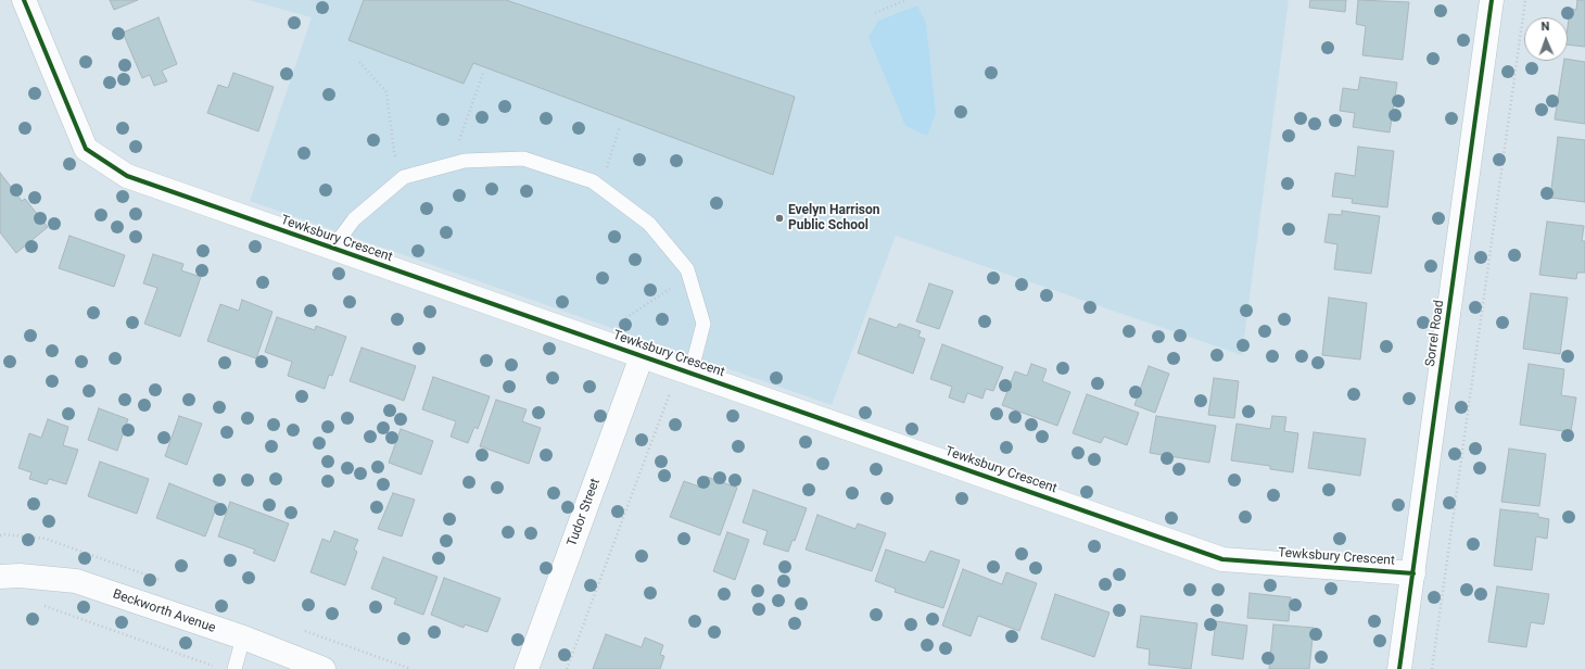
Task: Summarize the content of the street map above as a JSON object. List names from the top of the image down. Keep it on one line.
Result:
{"streets":{"street":["Tewksbury Crescent","Sorrel Road","Tudor Street","Beckworth Avenue"]},"crossings":[["Tewksbury Crescent","Sorrel Road"],["Tewksbury Crescent","Tudor Street"]],"places":["Evelyn Harrison Public School"],"north":"top"}
